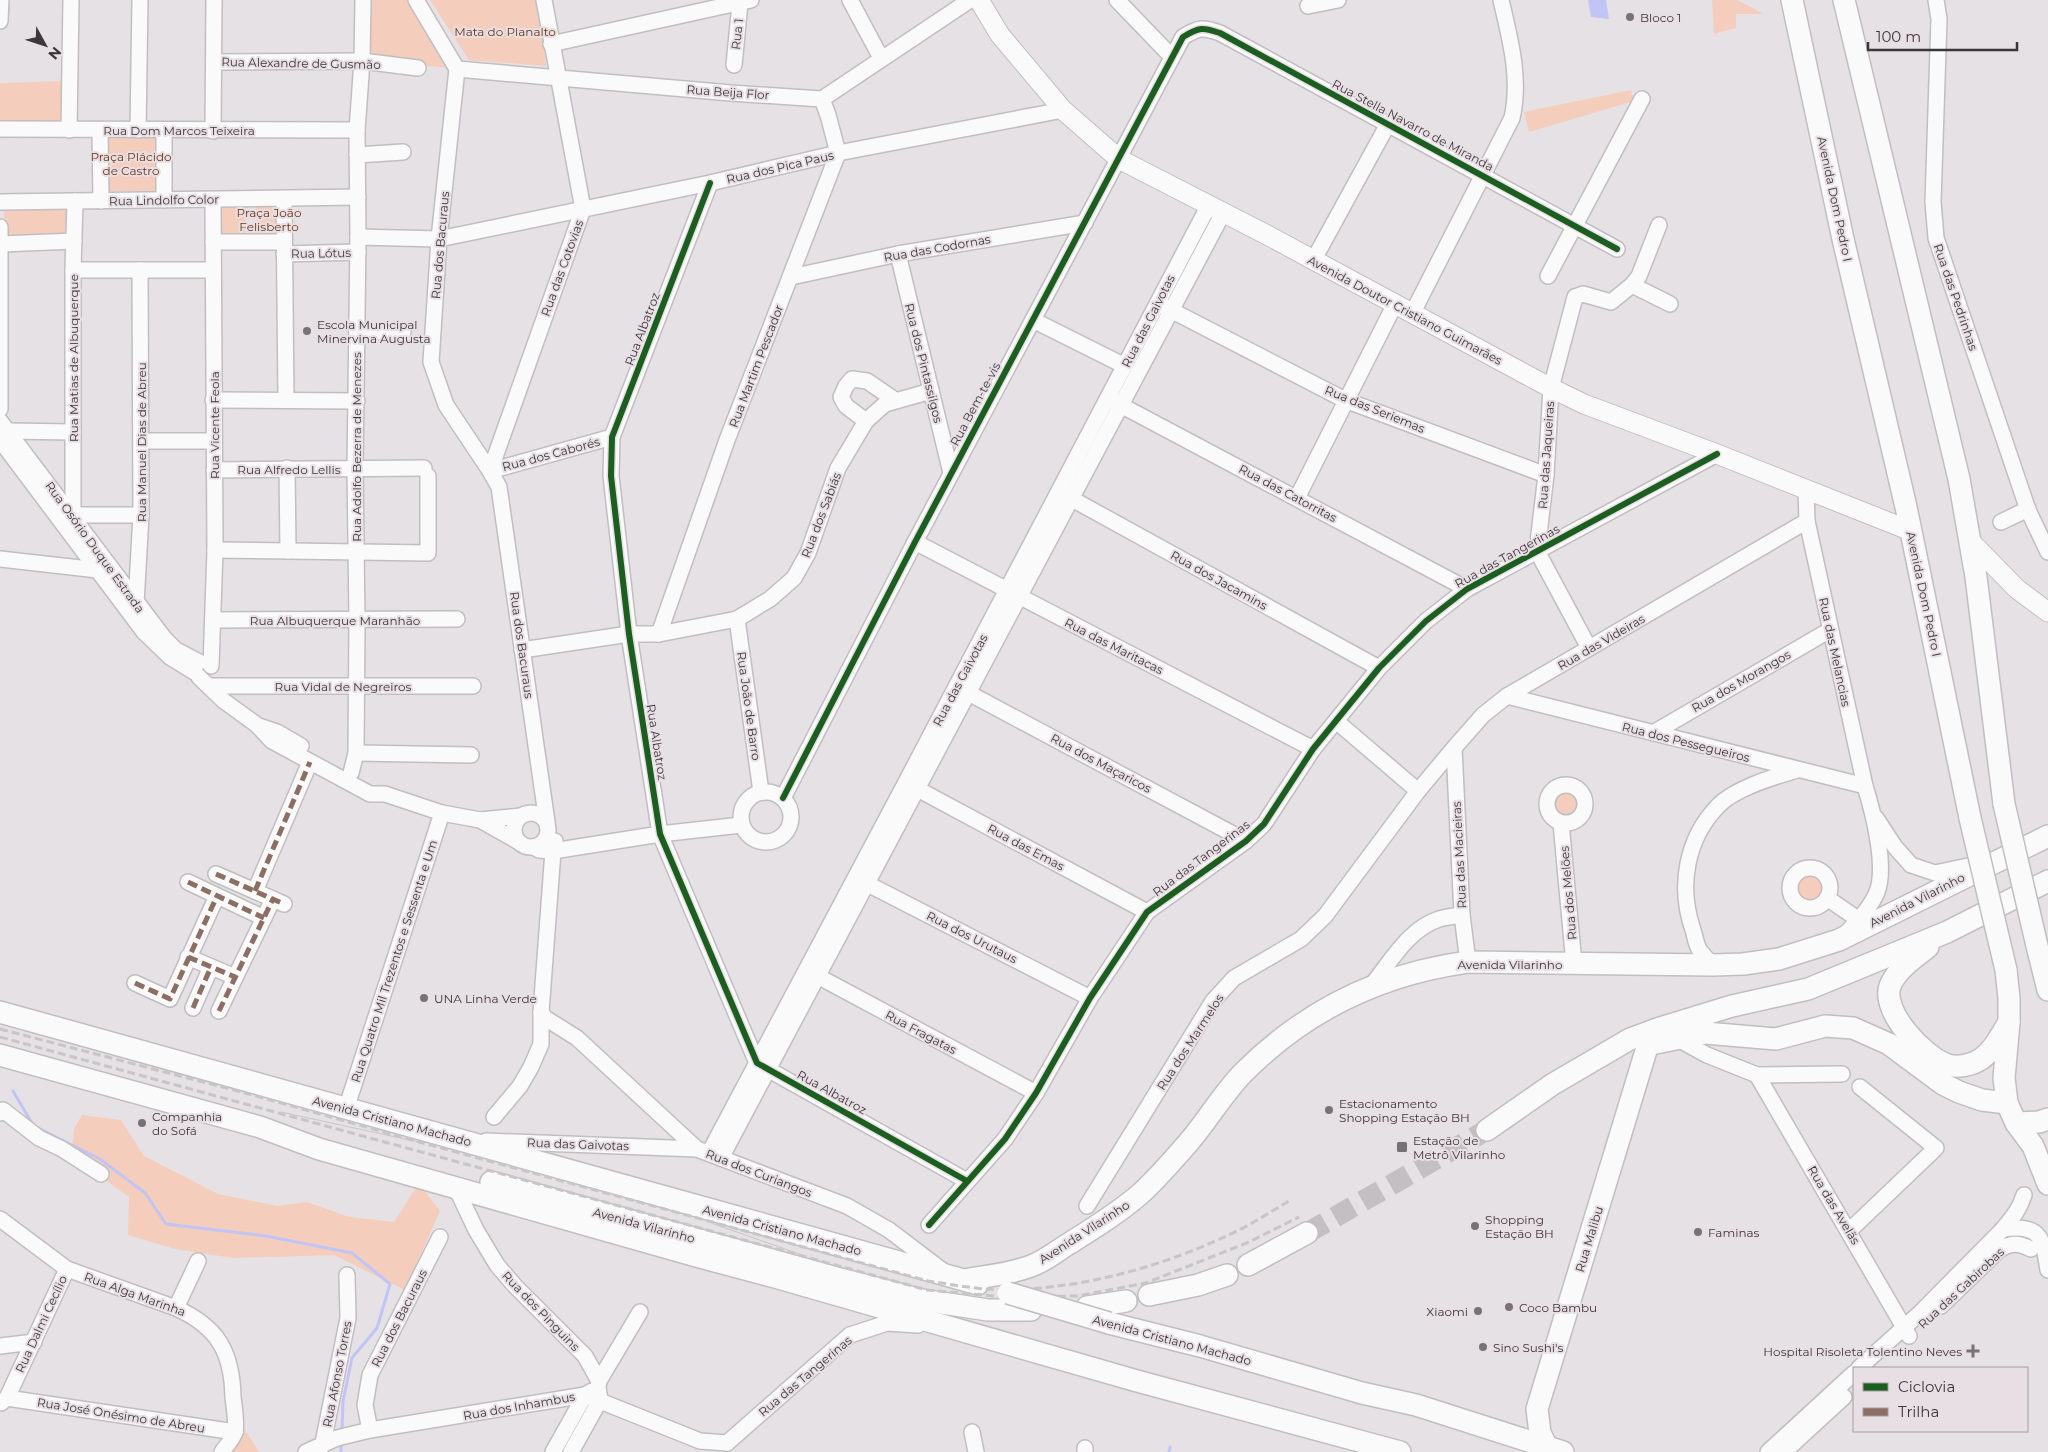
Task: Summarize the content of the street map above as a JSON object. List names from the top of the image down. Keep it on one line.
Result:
{"streets":{"highway":["Avenida Dom Pedro I","Avenida Vilarinho","Avenida Cristiano Machado","Rua Malibu"],"main road":["Avenida Doutor Cristiano Guimarães"],"street":["Rua 1","Rua Alexandre de Gusmão","Rua Beija Flor","Rua Stella Navarro de Miranda","Rua Dom Marcos Teixeira","Rua dos Pica Paus","Rua Lindolfo Color","Rua dos Bacuraus","Rua das Codornas","Rua Lótus","Rua das Cotovias","Rua das Pedrinhas","Rua das Gaivotas","Rua Albatroz","Rua Matias de Albuquerque","Rua dos Pintassilgos","Rua Martim Pescador","Rua Bem-te-vis","Rua das Seriemas","Rua Vicente Feola","Rua Manuel Dias de Abreu","Rua Adolfo Bezerra de Menezes","Rua dos Caborés","Rua das Jaqueiras","Rua Alfredo Lellis","Rua das Catorritas","Rua dos Sabiás","Rua Osório Duque Estrada","Rua das Tangerinas","Rua dos Jacamins","Rua Albuquerque Maranhão","Rua das Videiras","Rua das Maritacas","Rua das Melancias","Rua dos Morangos","Rua Vidal de Negreiros","Rua João de Barro","Rua dos Pessegueiros","Rua dos Maçaricos","Rua das Emas","Rua das Macieiras","Rua dos Melões","Rua dos Urutaus","Rua Quatro Mil Trezentos e Sessenta e Um","Rua Fragatas","Rua dos Marmelos","Rua dos Curiangos","Rua das Avelãs","Rua das Gabirobas","Rua Alga Marinha","Rua dos Pinguins","Rua Dalmi Cecílio","Rua Afonso Torres","Rua dos Inhambus","Rua José Onésimo de Abreu"]},"crossings":[["Rua Alexandre de Gusmão","Rua Adolfo Bezerra de Menezes"],["Rua Beija Flor","Rua dos Bacuraus"],["Rua Beija Flor","Rua das Cotovias"],["Rua Stella Navarro de Miranda","Rua Bem-te-vis"],["Rua Dom Marcos Teixeira","Rua Adolfo Bezerra de Menezes"],["Rua dos Pica Paus","Rua dos Bacuraus"],["Rua dos Pica Paus","Rua Lótus"],["Rua dos Pica Paus","Rua das Cotovias"],["Rua dos Pica Paus","Avenida Doutor Cristiano Guimarães"],["Rua dos Pica Paus","Rua Albatroz"],["Rua dos Pica Paus","Rua Martim Pescador"],["Avenida Dom Pedro I","Avenida Doutor Cristiano Guimarães"],["Rua Lindolfo Color","Rua Matias de Albuquerque"],["Rua Lindolfo Color","Rua Vicente Feola"],["Rua Lindolfo Color","Rua Adolfo Bezerra de Menezes"],["Rua dos Bacuraus","Rua Lótus"],["Rua dos Bacuraus","Rua das Cotovias"],["Rua dos Bacuraus","Rua dos Caborés"],["Rua dos Bacuraus","Rua dos Sabiás"],["Rua dos Bacuraus","Rua Osório Duque Estrada"],["Rua dos Bacuraus","Rua dos Curiangos"],["Rua dos Bacuraus","Rua dos Inhambus"],["Rua das Codornas","Rua dos Pintassilgos"],["Rua das Codornas","Rua Martim Pescador"],["Rua das Codornas","Rua Bem-te-vis"],["Rua Lótus","Rua Vicente Feola"],["Rua Lótus","Rua Adolfo Bezerra de Menezes"],["Rua das Cotovias","Rua dos Caborés"],["Avenida Doutor Cristiano Guimarães","Rua das Gaivotas"],["Avenida Doutor Cristiano Guimarães","Rua Bem-te-vis"],["Avenida Doutor Cristiano Guimarães","Rua das Jaqueiras"],["Avenida Doutor Cristiano Guimarães","Rua das Tangerinas"],["Avenida Doutor Cristiano Guimarães","Rua das Melancias"],["Rua das Gaivotas","Rua Albatroz"],["Rua das Gaivotas","Rua das Seriemas"],["Rua das Gaivotas","Rua das Catorritas"],["Rua das Gaivotas","Rua dos Jacamins"],["Rua das Gaivotas","Rua das Maritacas"],["Rua das Gaivotas","Rua dos Maçaricos"],["Rua das Gaivotas","Rua das Emas"],["Rua das Gaivotas","Rua dos Urutaus"],["Rua das Gaivotas","Rua Fragatas"],["Rua das Gaivotas","Avenida Cristiano Machado"],["Rua das Gaivotas","Rua dos Curiangos"],["Rua Albatroz","Rua dos Caborés"],["Rua Albatroz","Rua dos Sabiás"],["Rua Albatroz","Rua das Tangerinas"],["Rua Matias de Albuquerque","Rua Osório Duque Estrada"],["Rua dos Pintassilgos","Rua Bem-te-vis"],["Rua dos Pintassilgos","Rua dos Sabiás"],["Rua Martim Pescador","Rua dos Sabiás"],["Rua Bem-te-vis","Rua das Maritacas"],["Rua Bem-te-vis","Rua João de Barro"],["Rua das Seriemas","Rua das Jaqueiras"],["Rua Vicente Feola","Rua Alfredo Lellis"],["Rua Vicente Feola","Rua Osório Duque Estrada"],["Rua Vicente Feola","Rua Albuquerque Maranhão"],["Rua Vicente Feola","Rua Vidal de Negreiros"],["Rua Manuel Dias de Abreu","Rua Osório Duque Estrada"],["Rua Adolfo Bezerra de Menezes","Rua Alfredo Lellis"],["Rua Adolfo Bezerra de Menezes","Rua Osório Duque Estrada"],["Rua Adolfo Bezerra de Menezes","Rua Albuquerque Maranhão"],["Rua Adolfo Bezerra de Menezes","Rua Vidal de Negreiros"],["Rua das Jaqueiras","Rua das Tangerinas"],["Rua das Catorritas","Rua das Tangerinas"],["Rua dos Sabiás","Rua João de Barro"],["Rua Osório Duque Estrada","Rua Vidal de Negreiros"],["Rua Osório Duque Estrada","Rua Quatro Mil Trezentos e Sessenta e Um"],["Rua das Tangerinas","Rua dos Jacamins"],["Rua das Tangerinas","Rua das Maritacas"],["Rua das Tangerinas","Rua dos Maçaricos"],["Rua das Tangerinas","Rua das Emas"],["Rua das Tangerinas","Rua dos Urutaus"],["Rua das Tangerinas","Rua Fragatas"],["Rua das Videiras","Rua das Melancias"],["Rua das Videiras","Rua dos Pessegueiros"],["Rua das Videiras","Rua das Macieiras"],["Rua das Videiras","Rua dos Marmelos"],["Rua das Melancias","Rua dos Morangos"],["Rua das Melancias","Rua dos Pessegueiros"],["Rua das Melancias","Avenida Vilarinho"],["Rua dos Morangos","Rua dos Pessegueiros"],["Rua das Macieiras","Avenida Vilarinho"],["Rua dos Melões","Avenida Vilarinho"],["Avenida Vilarinho","Avenida Cristiano Machado"],["Avenida Vilarinho","Rua dos Curiangos"],["Rua Quatro Mil Trezentos e Sessenta e Um","Avenida Cristiano Machado"],["Avenida Cristiano Machado","Rua dos Curiangos"],["Avenida Cristiano Machado","Rua Malibu"],["Rua das Avelãs","Rua das Gabirobas"],["Rua Alga Marinha","Rua Dalmi Cecílio"],["Rua Alga Marinha","Rua José Onésimo de Abreu"],["Rua dos Pinguins","Rua dos Inhambus"],["Rua Dalmi Cecílio","Rua José Onésimo de Abreu"],["Rua Afonso Torres","Rua dos Inhambus"]],"parks":["Mata do Planalto","Praça Plácido de Castro","Praça João Felisberto"],"places":{"other":["Bloco 1","Escola Municipal Minervina Augusta","UNA Linha Verde","Estacionamento Shopping Estação BH","Companhia do Sofá","Shopping Estação BH","Faminas","Coco Bambu","Xiaomi","Sino Sushi's"],"transit":["Estação de Metrô Vilarinho"],"health":["Hospital Risoleta Tolentino Neves"]},"legend":["Ciclovia","Trilha"],"scale_bar":"100 m","north":"bottom right"}
